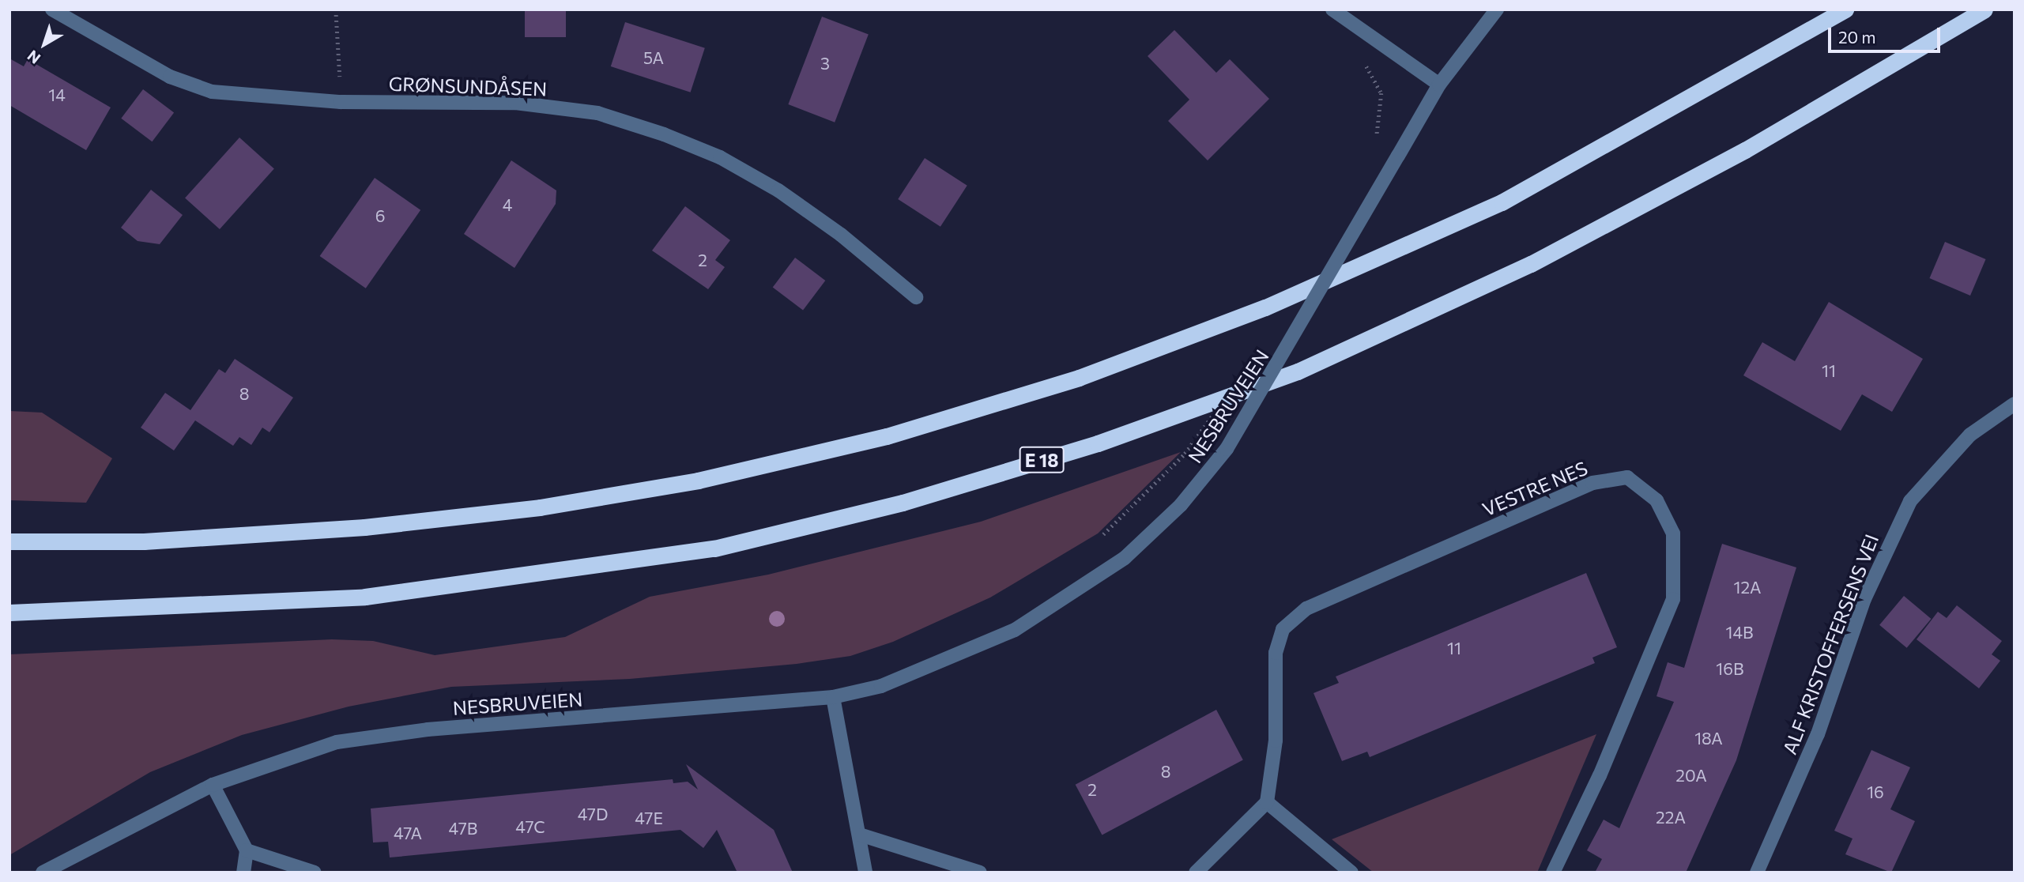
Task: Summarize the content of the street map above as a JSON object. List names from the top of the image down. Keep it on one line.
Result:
{"streets":{"highway":["E 18"],"street":["GRØNSUNDÅSEN","NESBRUVEIEN","VESTRE NES","ALF KRISTOFFERSENS VEI"]},"house_numbers":["5A","3","14","4","6","2","11","8","12A","14B","11","16B","18A","8","20A","2","16","47D","22A","47E","47C","47B","47A"],"scale_bar":"20 m","north":"bottom left"}
